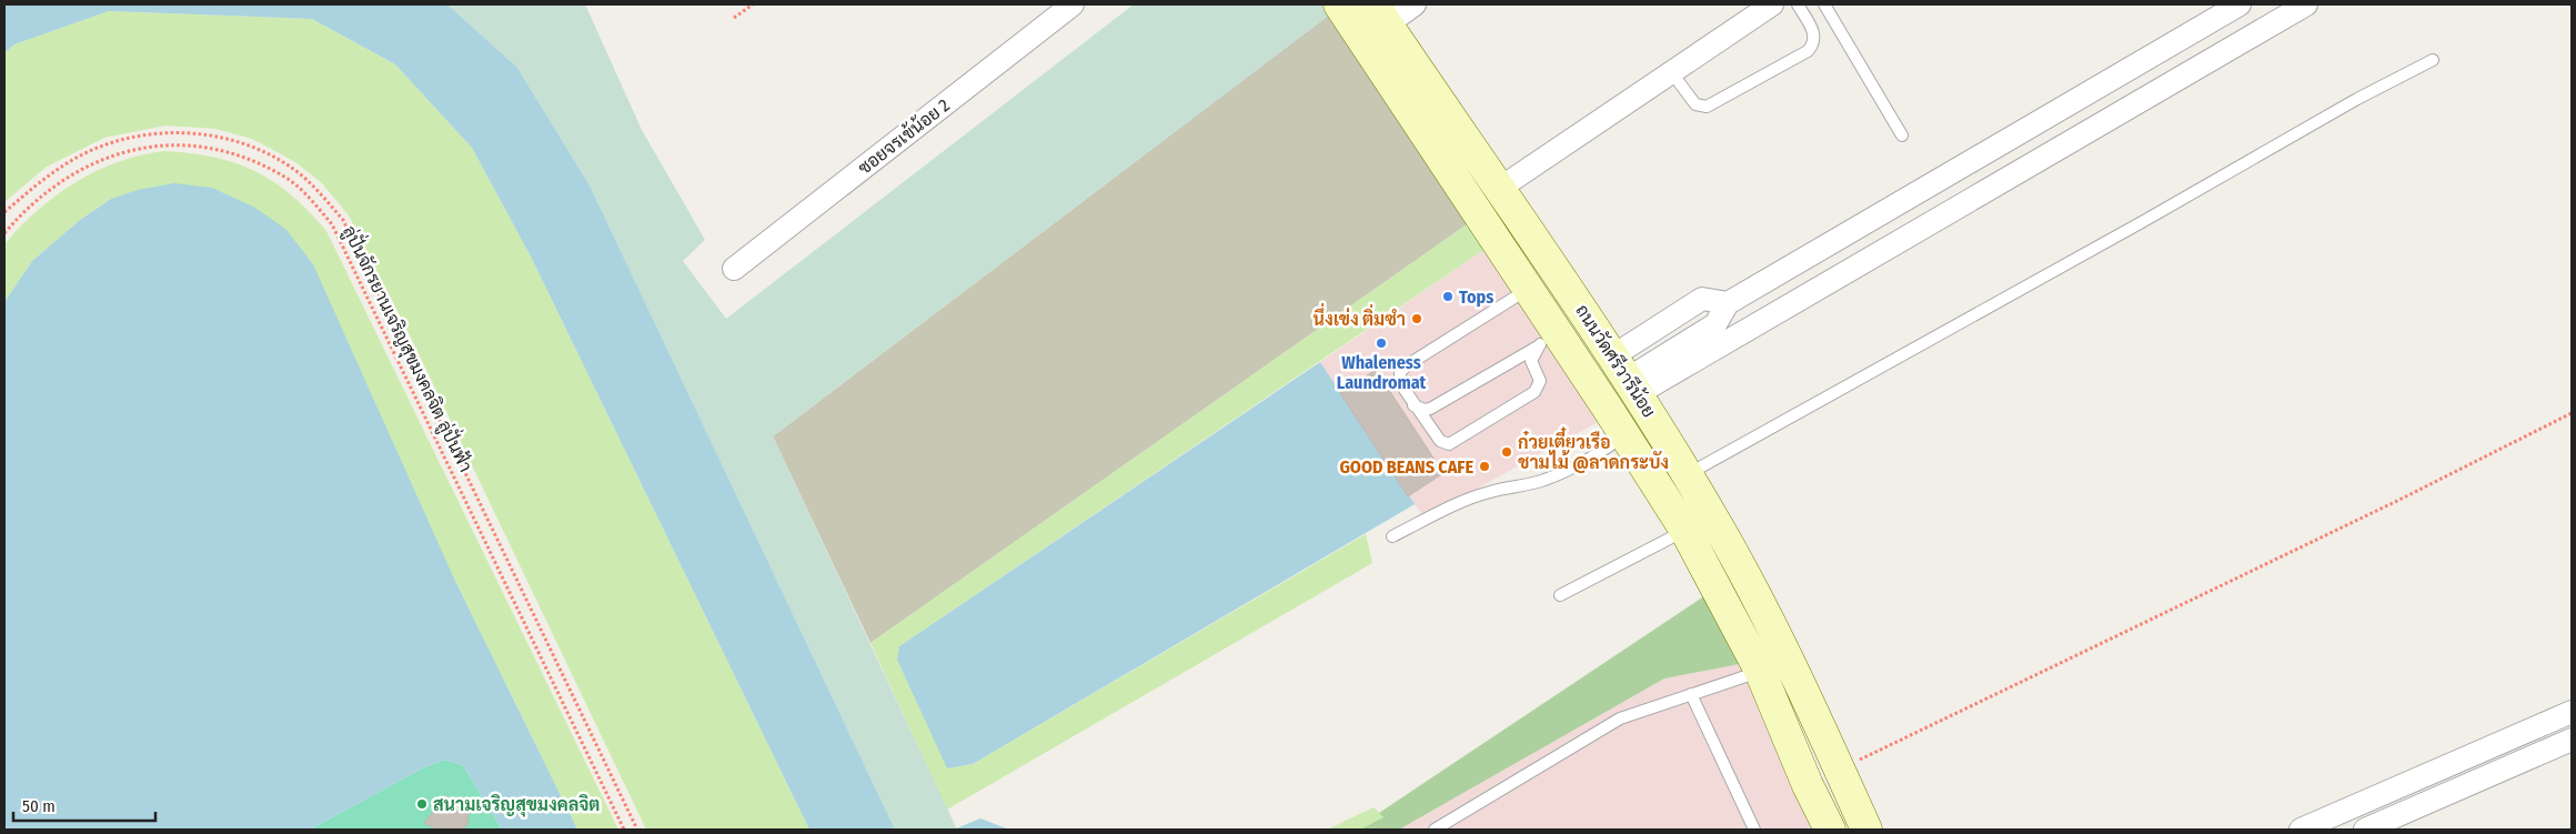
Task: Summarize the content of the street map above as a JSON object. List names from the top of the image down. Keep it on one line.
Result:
{"streets":{"main road":["ถนนวัดศรีวารีน้อย"],"street":["ซอยจรเข้น้อย 2"],"path":["ลู่ปั่นจักรยานเจริญสุขมงคลจิต ลู่ปั่นฟ้า"]},"places":["Tops","นึ่งเข่ง ติ่มซำ","Whaleness Laundromat","ก๋วยเตี๋ยวเรือ ชามไม้ @ลาดกระบัง","GOOD BEANS CAFE","สนามเจริญสุขมงคลจิต"],"scale_bar":"50 m"}
